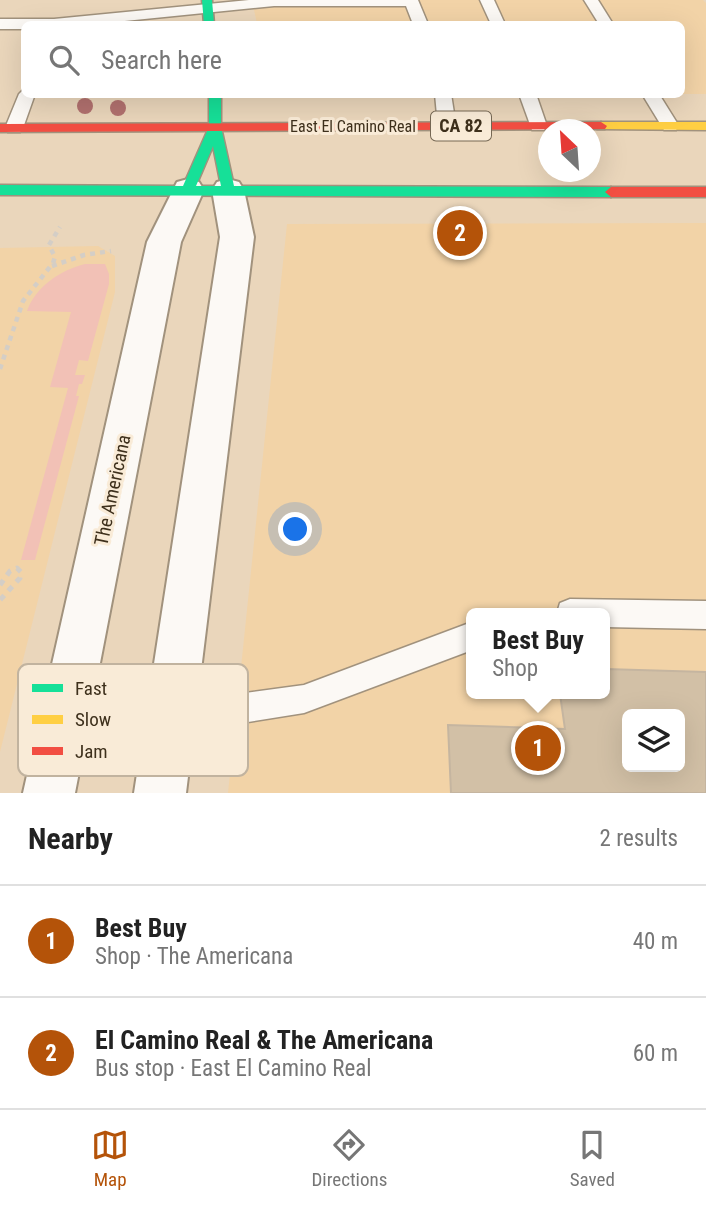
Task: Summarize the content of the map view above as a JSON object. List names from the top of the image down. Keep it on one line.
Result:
{"streets":{"main road":["East El Camino Real","CA 82"],"street":["The Americana"]},"legend":["Fast","Slow","Jam"],"north":"top left","page":{"search":"Search here","pins":["2","1"],"popup":["Best Buy","Shop"],"heading":["Nearby","2 results"],"list":[{"mark":"1","name":"Best Buy","note":"Shop · The Americana","value":"40 m"},{"mark":"2","name":"El Camino Real & The Americana","note":"Bus stop · East El Camino Real","value":"60 m"}],"nav":["Map","Directions","Saved"]}}
